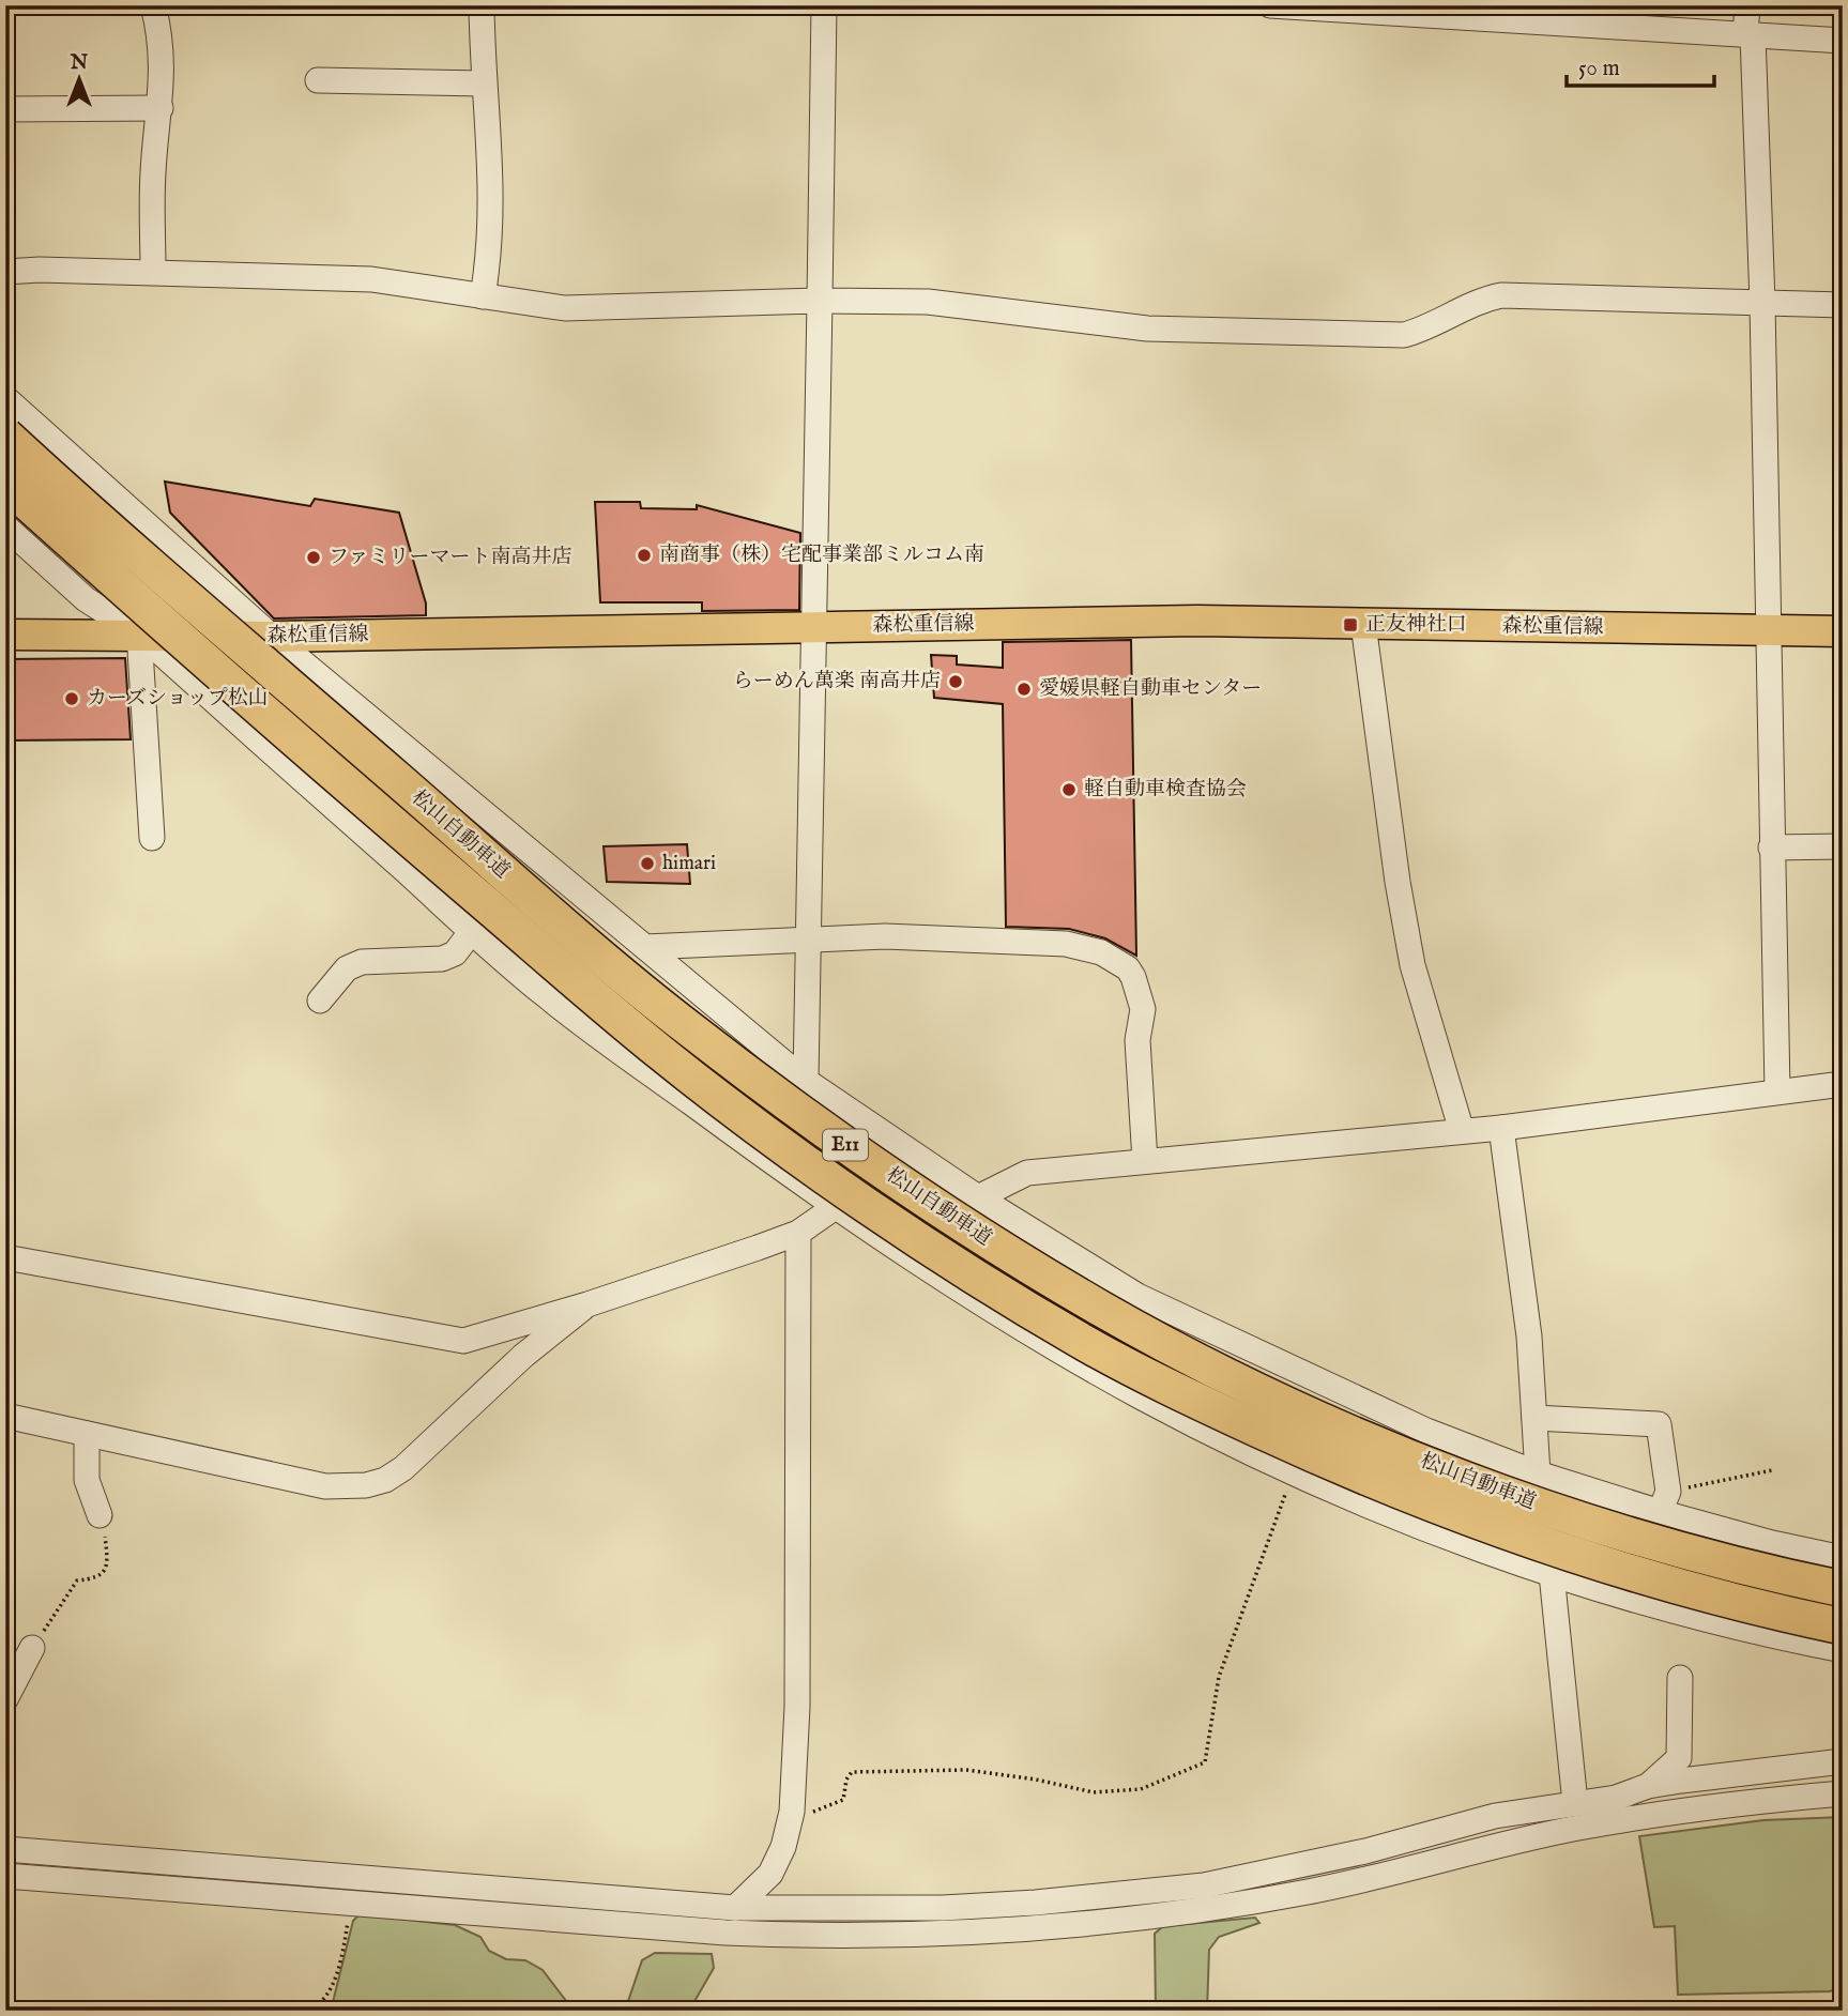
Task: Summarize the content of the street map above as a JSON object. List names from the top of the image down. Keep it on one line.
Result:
{"streets":{"highway":["松山自動車道","E11"],"main road":["森松重信線"]},"places":{"other":["南商事（株）宅配事業部ミルコム南","ファミリーマート南高井店","らーめん萬楽 南高井店","愛媛県軽自動車センター","カーズショップ松山","軽自動車検査協会","himari"],"transit":["正友神社口"]},"scale_bar":"50 m","north":"top"}
